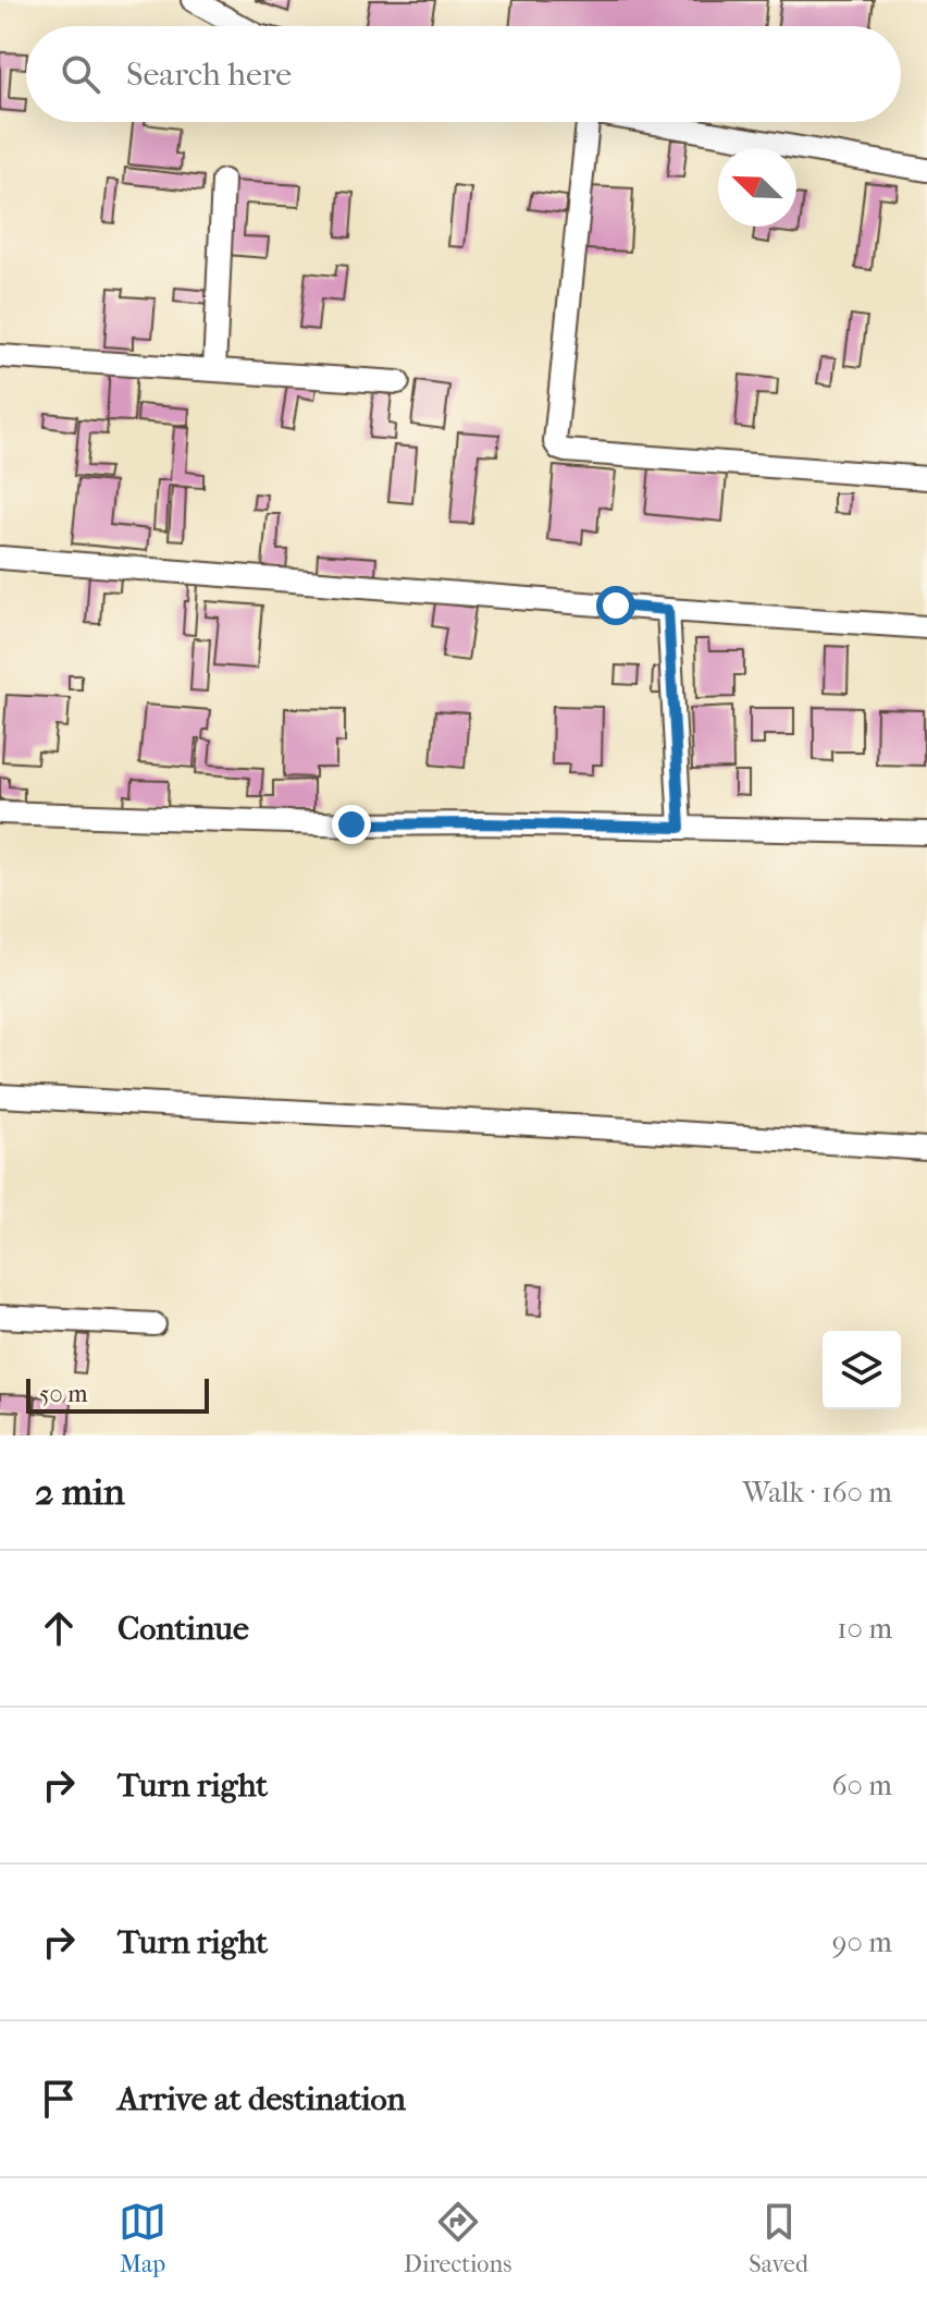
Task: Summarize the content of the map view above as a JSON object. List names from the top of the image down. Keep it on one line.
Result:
{"scale_bar":"50 m","north":"top left","page":{"search":"Search here","scale":"50 m","heading":["2 min","Walk · 160 m"],"list":[["Continue","10 m"],["Turn right","60 m"],["Turn right","90 m"],"Arrive at destination"],"nav":["Map","Directions","Saved"]}}
